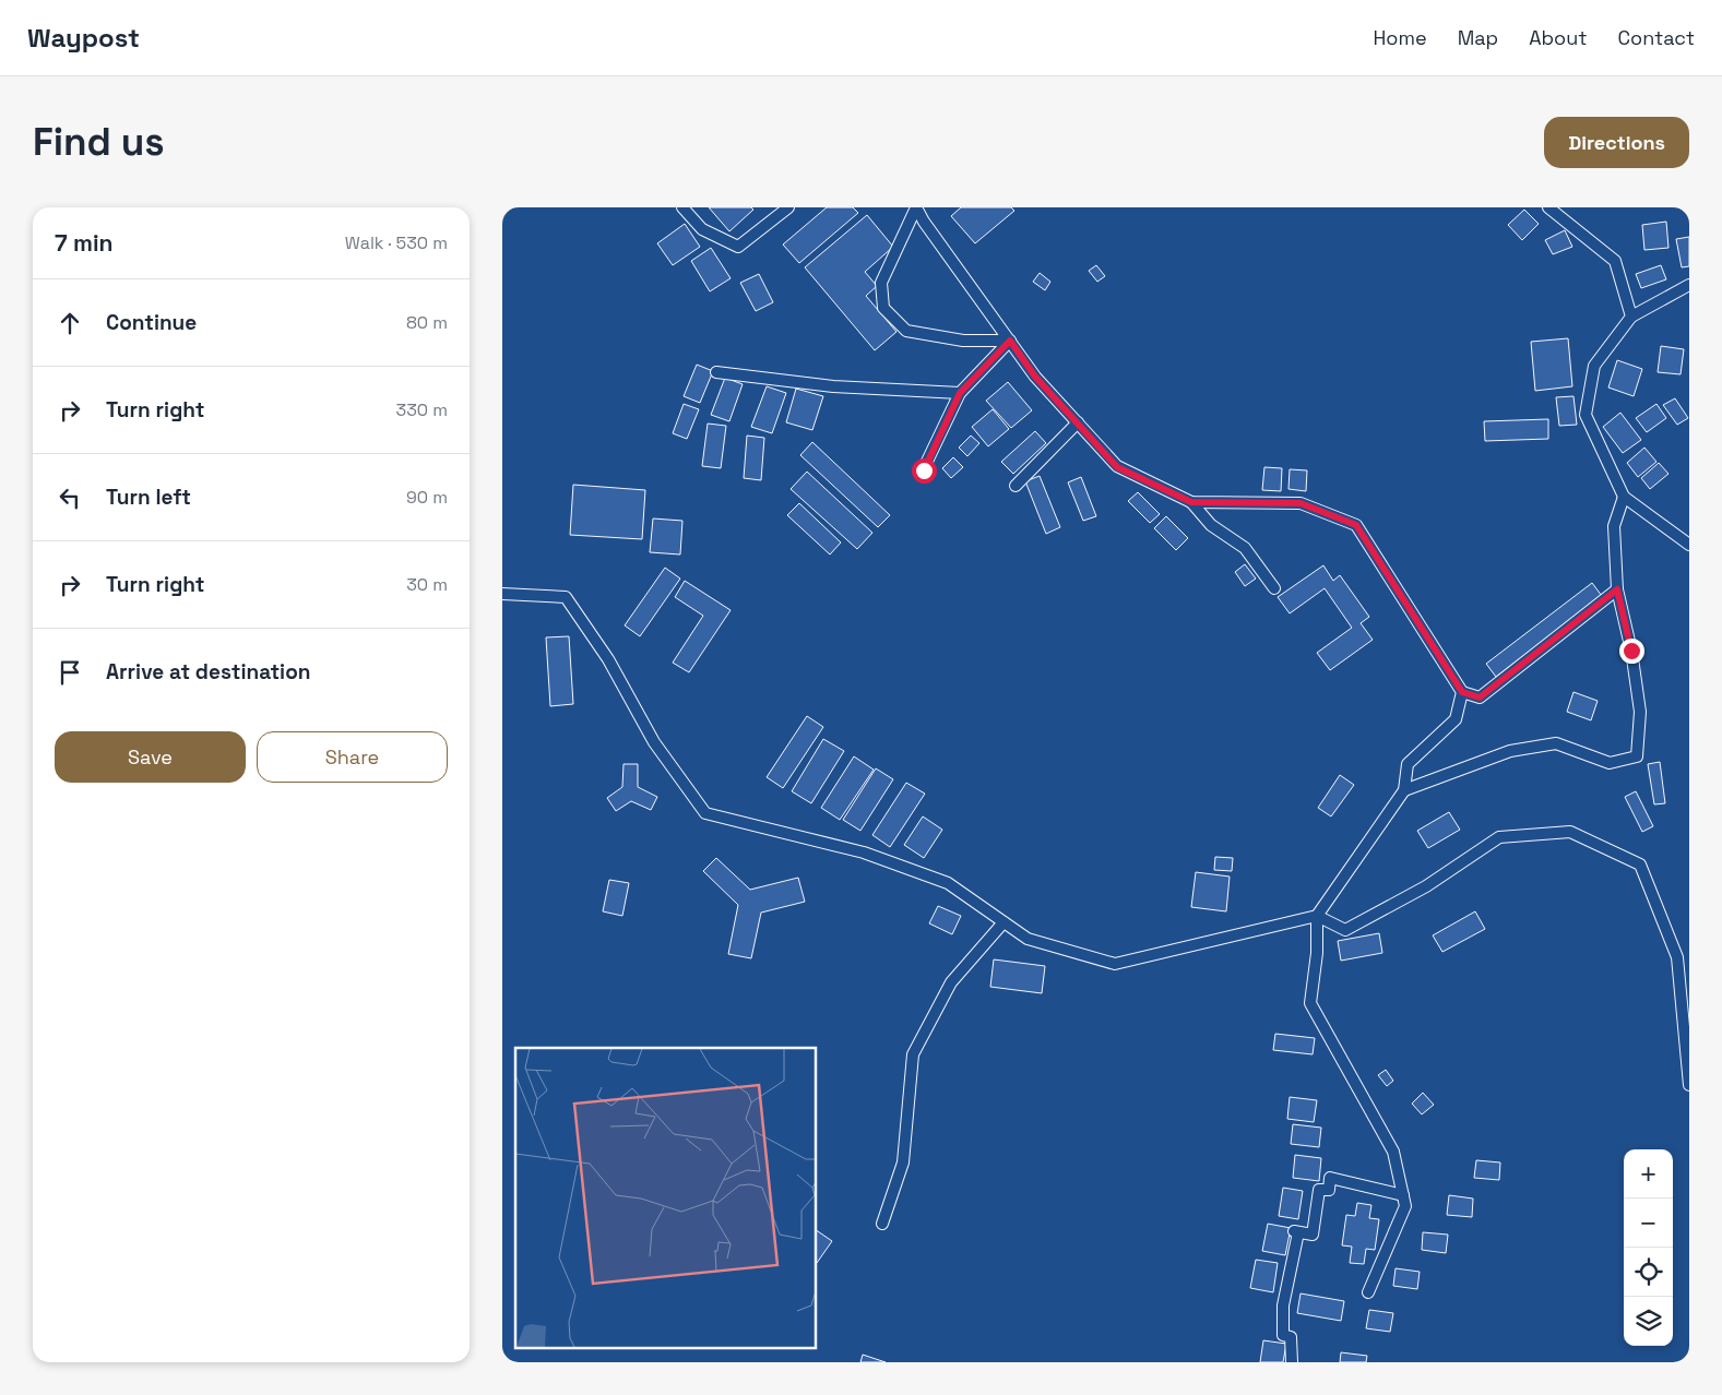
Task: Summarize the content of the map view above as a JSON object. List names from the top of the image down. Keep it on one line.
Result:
{"page":{"header":"Waypost","nav":["Home","Map","About","Contact"],"buttons":["Directions",["Save","Share"]],"title":"Find us","heading":["7 min","Walk · 530 m"],"list":[["Continue","80 m"],["Turn right","330 m"],["Turn left","90 m"],["Turn right","30 m"],"Arrive at destination"],"map_buttons":["+","−"]}}
